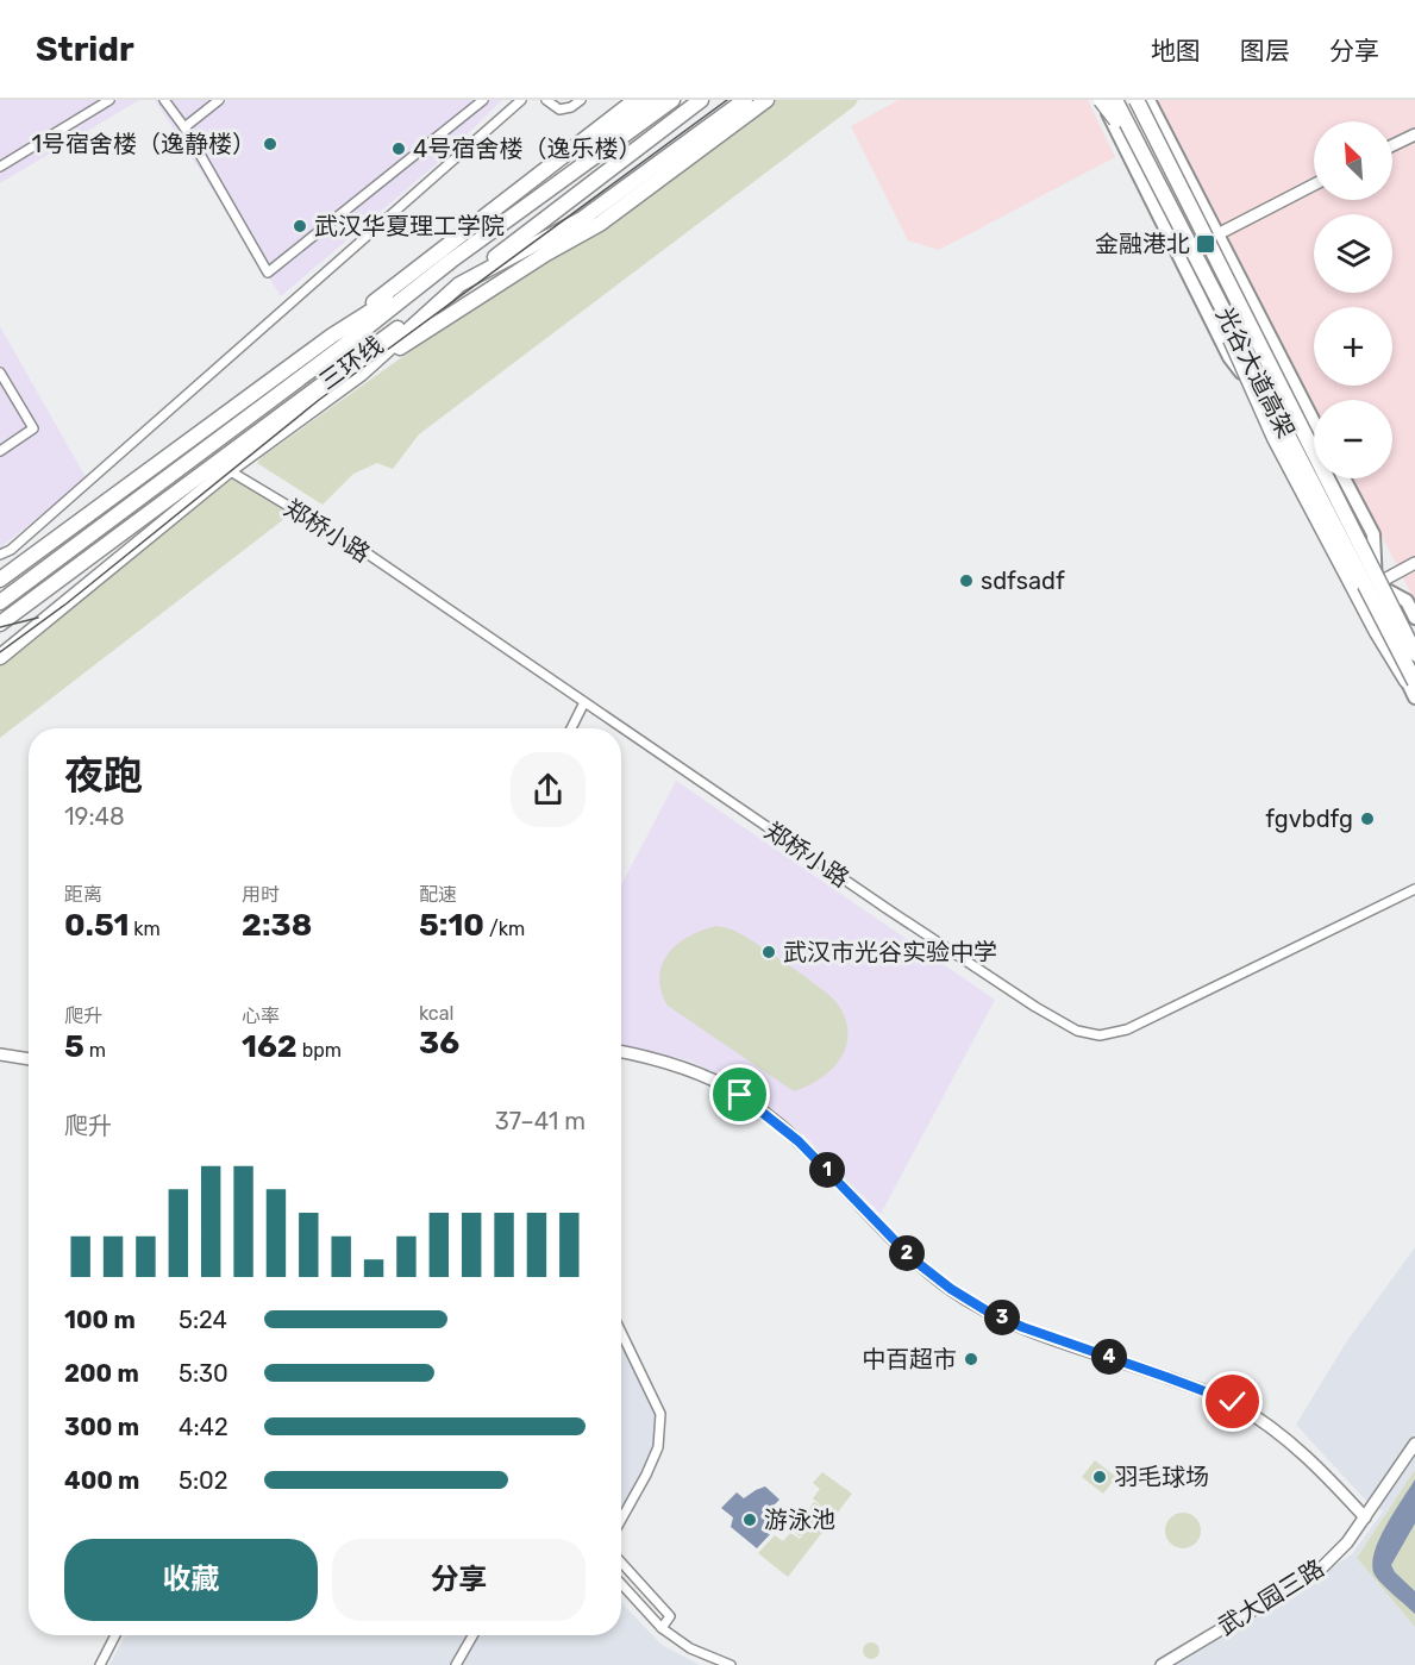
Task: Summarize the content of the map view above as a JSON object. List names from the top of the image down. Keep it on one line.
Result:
{"streets":{"highway":["三环线","光谷大道高架"],"street":["郑桥小路","武大园三路"]},"places":{"other":["1号宿舍楼（逸静楼）","4号宿舍楼（逸乐楼）","武汉华夏理工学院","sdfsadf","fgvbdfg","武汉市光谷实验中学","中百超市","羽毛球场","游泳池"],"transit":["金融港北"]},"north":"top left","page":{"header":"Stridr","nav":["地图","图层","分享"],"map_buttons":["+","−"],"heading":["夜跑","19:48"],"stats":[["距离","0.51 km"],["用时","2:38"],["配速","5:10 /km"],["爬升","5 m"],["心率","162 bpm"],["kcal","36"]],"chart":["爬升","37–41 m"],"pins":["1","2","3","4"],"list":[{"name":"100 m","note":"5:24"},{"name":"200 m","note":"5:30"},{"name":"300 m","note":"4:42"},{"name":"400 m","note":"5:02"}],"buttons":["收藏","分享"]}}
